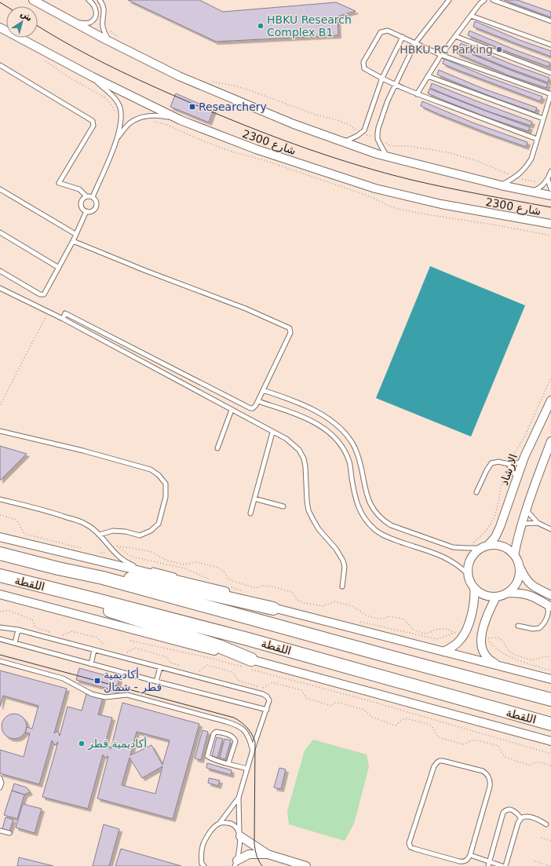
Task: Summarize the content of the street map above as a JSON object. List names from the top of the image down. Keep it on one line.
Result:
{"streets":{"main road":["اللقطة"],"street":["شارع 2300","الارشاد"]},"places":{"other":["HBKU Research Complex B1","HBKU RC Parking","أكاديمية قطر"],"transit":["Researchery","أكاديمية قطر - شمال"]},"north":"top right"}
